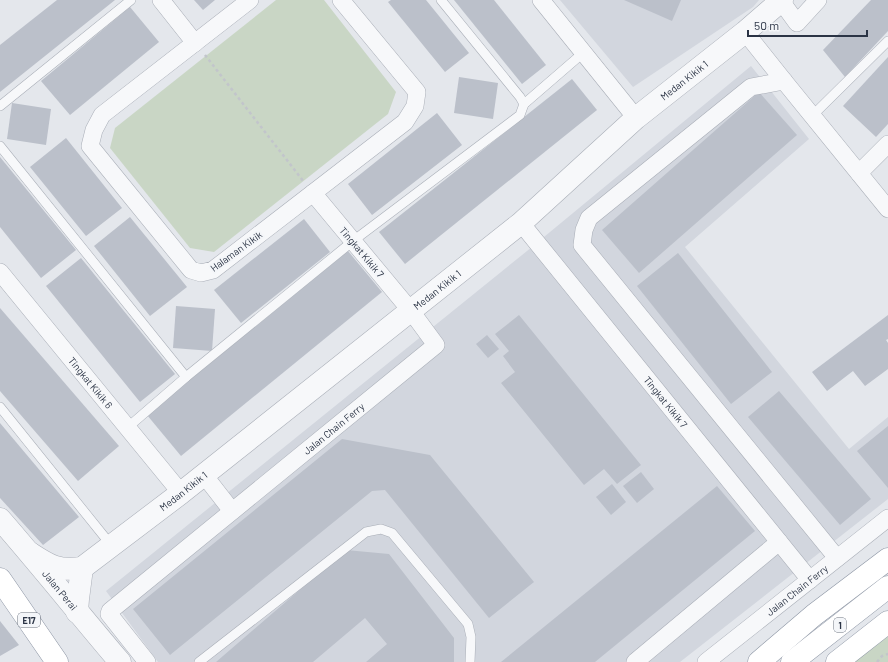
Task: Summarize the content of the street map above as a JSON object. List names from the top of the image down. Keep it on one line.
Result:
{"streets":{"highway":["E17","1"],"street":["Medan Kikik 1","Halaman Kikik","Tingkat Kikik 7","Tingkat Kikik 6","Jalan Chain Ferry","Jalan Perai"]},"crossings":[["Medan Kikik 1","Tingkat Kikik 7"],["Medan Kikik 1","Tingkat Kikik 6"],["Halaman Kikik","Tingkat Kikik 7"],["Tingkat Kikik 7","Jalan Chain Ferry"]],"scale_bar":"50 m"}
